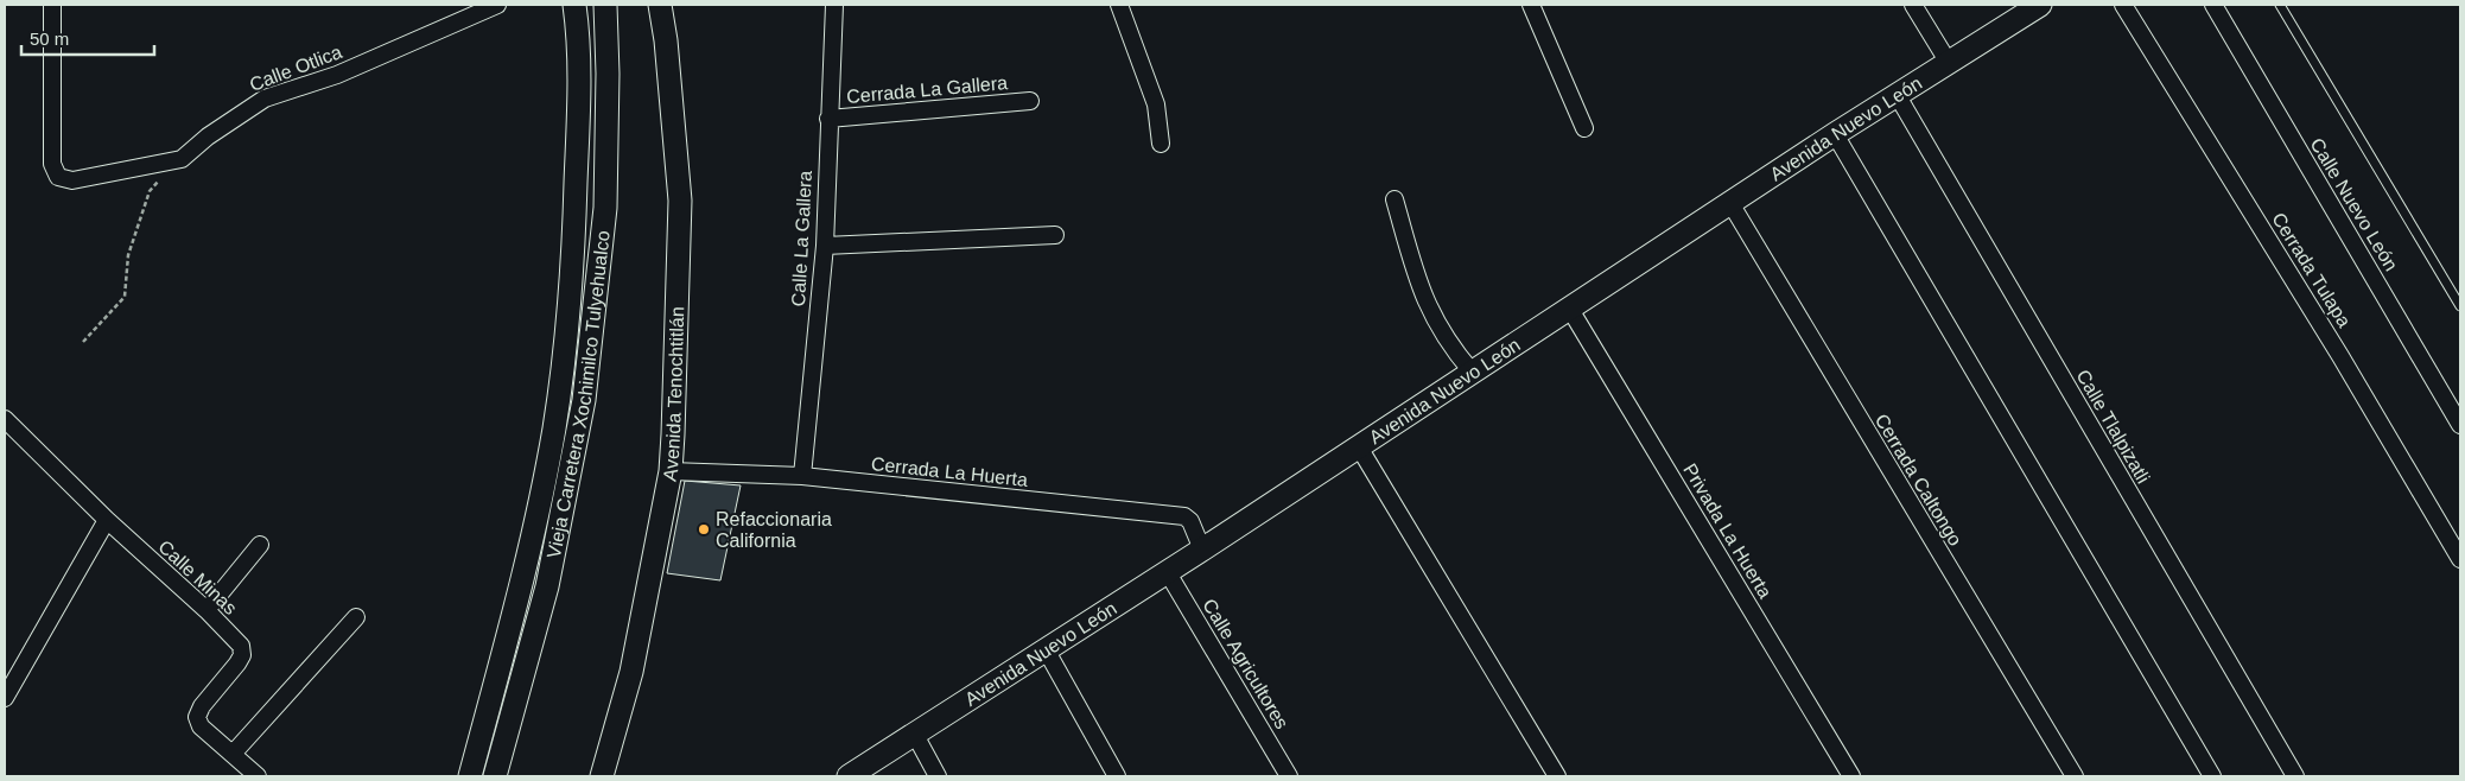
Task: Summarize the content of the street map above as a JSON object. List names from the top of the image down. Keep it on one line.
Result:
{"streets":{"street":["Calle Otlica","Cerrada La Gallera","Avenida Nuevo León","Calle Nuevo León","Calle La Gallera","Cerrada Tulapa","Vieja Carretera Xochimilco Tulyehualco","Avenida Tenochtitlán","Calle Tlalpizatli","Cerrada La Huerta","Cerrada Caltongo","Privada La Huerta","Calle Minas","Calle Agricultores"]},"crossings":[["Cerrada La Gallera","Calle La Gallera"],["Avenida Nuevo León","Calle Tlalpizatli"],["Avenida Nuevo León","Cerrada La Huerta"],["Avenida Nuevo León","Cerrada Caltongo"],["Avenida Nuevo León","Privada La Huerta"],["Avenida Nuevo León","Calle Agricultores"],["Calle La Gallera","Cerrada La Huerta"],["Avenida Tenochtitlán","Cerrada La Huerta"]],"places":["Refaccionaria California"],"scale_bar":"50 m"}
